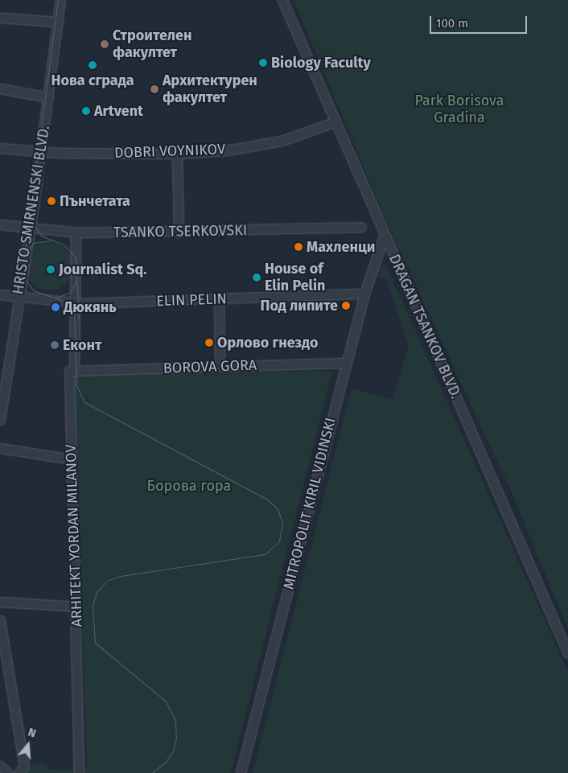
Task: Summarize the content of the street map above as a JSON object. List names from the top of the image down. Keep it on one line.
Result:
{"streets":{"street":["DOBRI VOYNIKOV","HRISTO SMIRNENSKI BLVD.","TSANKO TSERKOVSKI","ELIN PELIN","DRAGAN TSANKOV BLVD.","BOROVA GORA","MITROPOLIT KIRIL VIDINSKI","ARHITEKT YORDAN MILANOV"]},"crossings":[["DOBRI VOYNIKOV","HRISTO SMIRNENSKI BLVD."],["DOBRI VOYNIKOV","DRAGAN TSANKOV BLVD."],["HRISTO SMIRNENSKI BLVD.","TSANKO TSERKOVSKI"],["HRISTO SMIRNENSKI BLVD.","ELIN PELIN"],["ELIN PELIN","MITROPOLIT KIRIL VIDINSKI"],["ELIN PELIN","ARHITEKT YORDAN MILANOV"],["DRAGAN TSANKOV BLVD.","MITROPOLIT KIRIL VIDINSKI"],["BOROVA GORA","MITROPOLIT KIRIL VIDINSKI"],["BOROVA GORA","ARHITEKT YORDAN MILANOV"]],"parks":["Park Borisova Gradina","Борова гора"],"places":["Строителен факултет","Biology Faculty","Нова сграда","Архитектурен факултет","Artvent","Пънчетата","Махленци","Journalist Sq.","House of Elin Pelin","Под липите","Дюкянь","Орлово гнездо","Еконт"],"scale_bar":"100 m","north":"top"}
